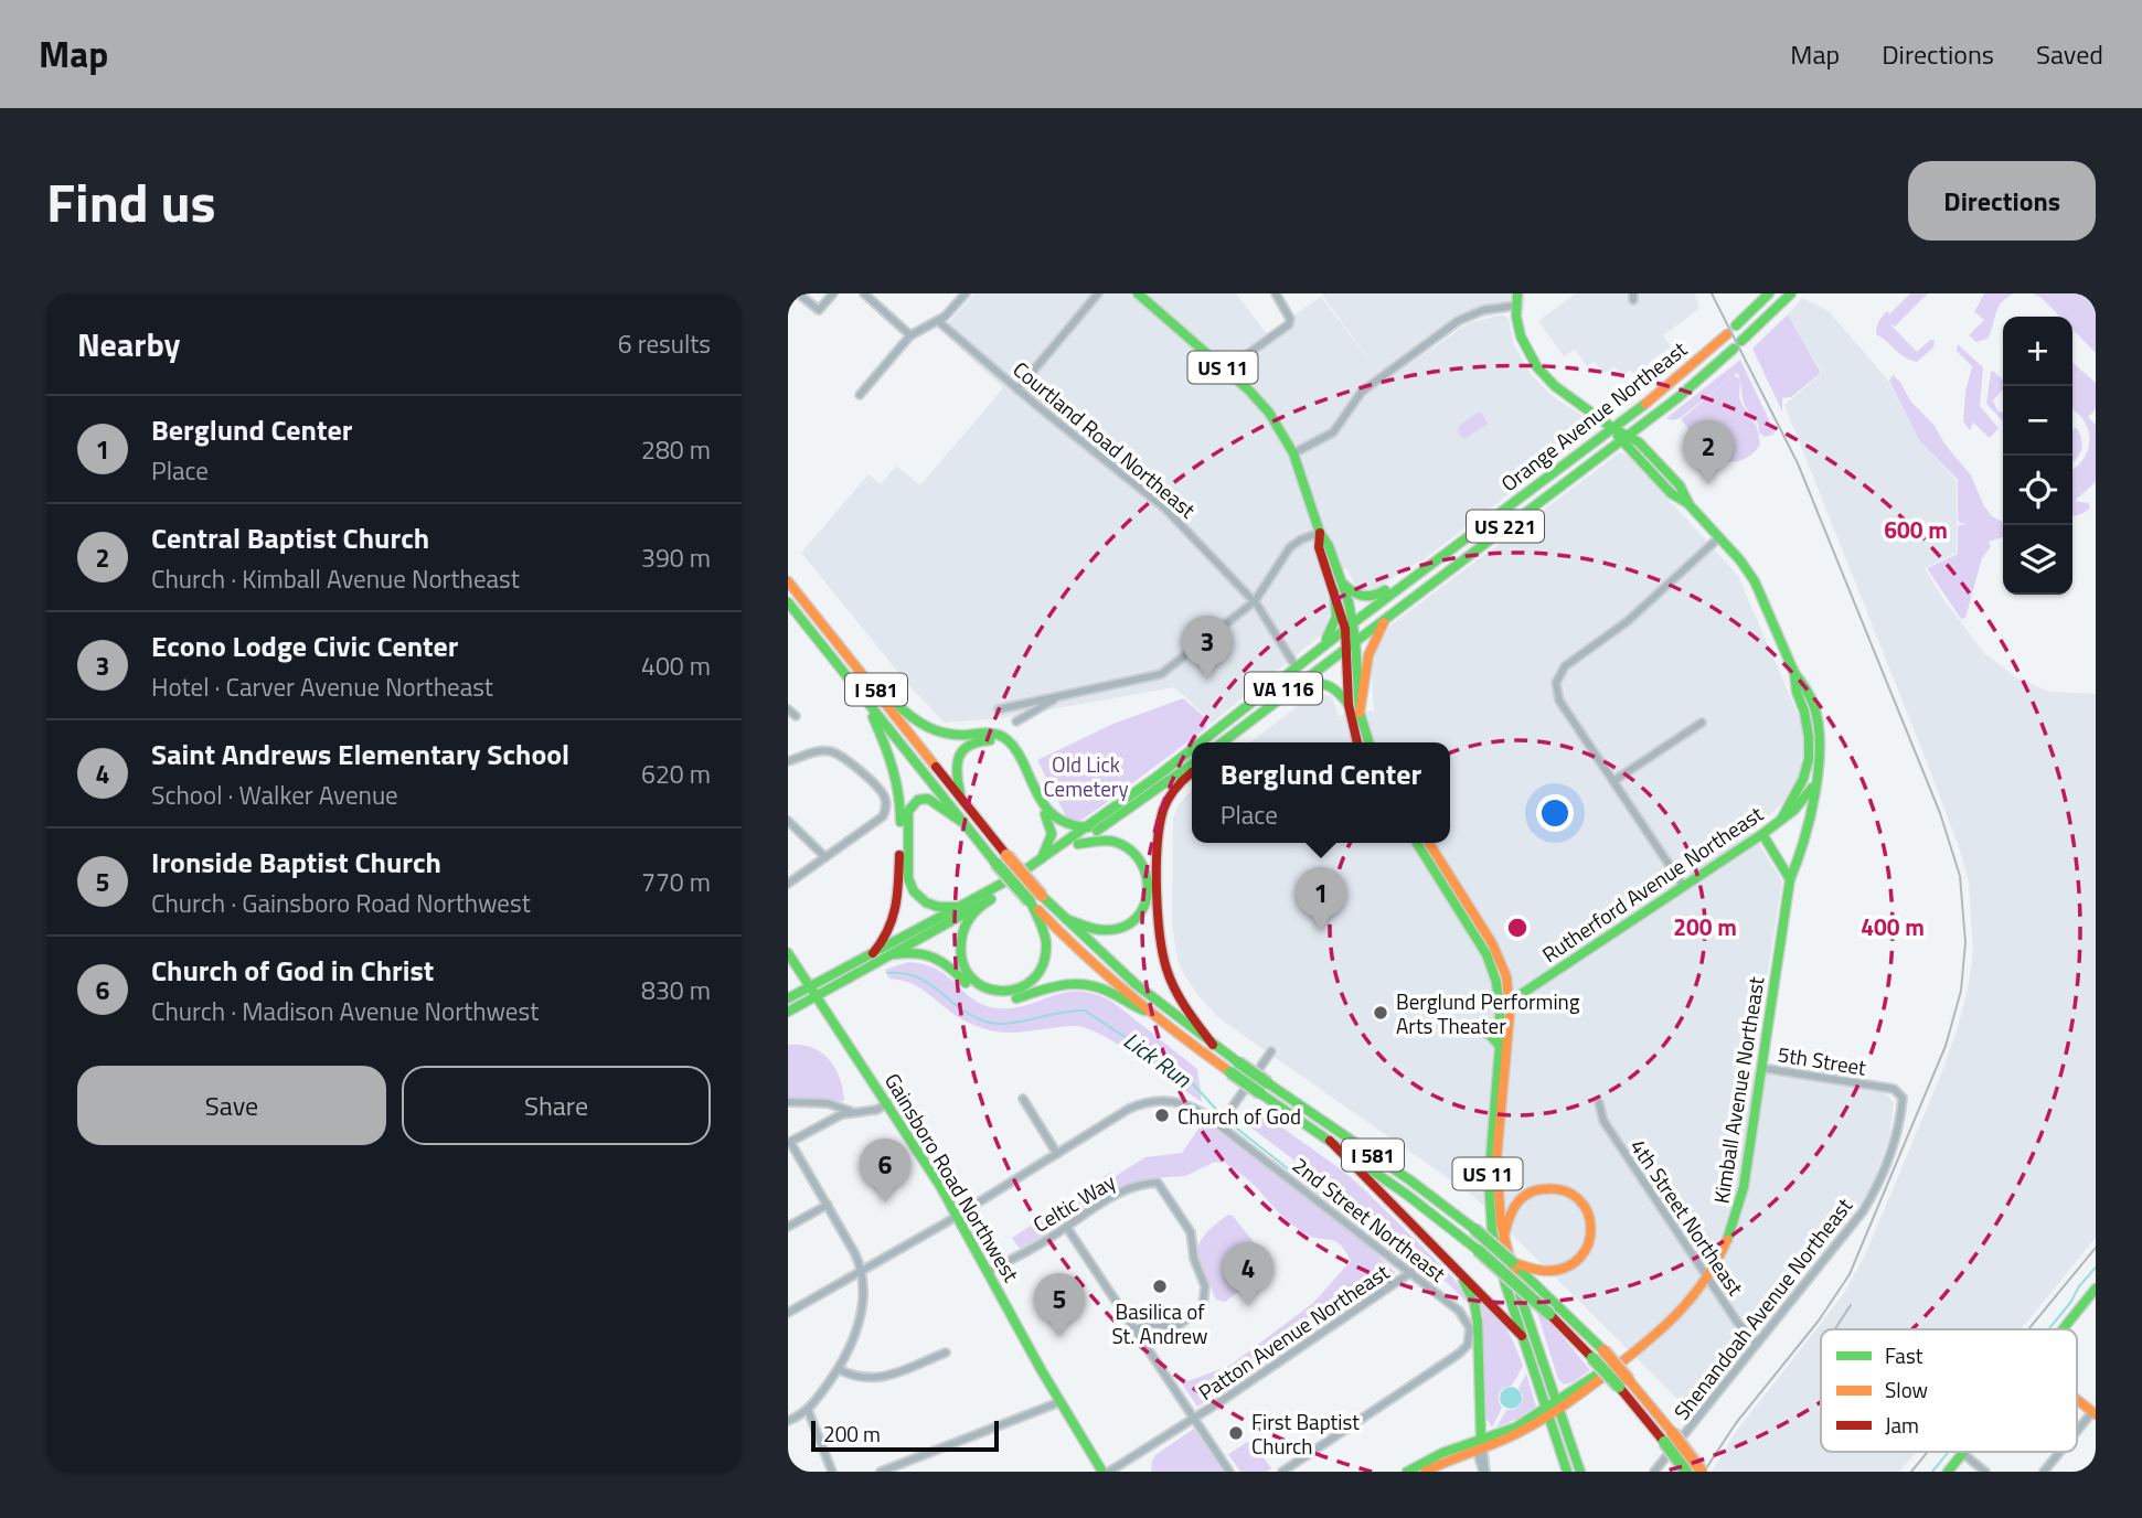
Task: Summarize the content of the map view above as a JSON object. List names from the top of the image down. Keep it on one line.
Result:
{"streets":{"main road":["US 11","Orange Avenue Northeast","US 221","VA 116","I 581","Rutherford Avenue Northeast","Kimball Avenue Northeast","Gainsboro Road Northwest"],"street":["Courtland Road Northeast","5th Street","Celtic Way","4th Street Northeast","2nd Street Northeast","Shenandoah Avenue Northeast","Patton Avenue Northeast"]},"crossings":[["US 11","Orange Avenue Northeast"],["US 11","VA 116"],["US 11","Rutherford Avenue Northeast"],["US 11","Kimball Avenue Northeast"],["Orange Avenue Northeast","Courtland Road Northeast"],["Orange Avenue Northeast","VA 116"],["Orange Avenue Northeast","Kimball Avenue Northeast"],["Orange Avenue Northeast","Gainsboro Road Northwest"],["Rutherford Avenue Northeast","Kimball Avenue Northeast"],["5th Street","Kimball Avenue Northeast"],["5th Street","Shenandoah Avenue Northeast"],["Kimball Avenue Northeast","4th Street Northeast"],["Gainsboro Road Northwest","Celtic Way"],["Gainsboro Road Northwest","2nd Street Northeast"],["4th Street Northeast","Shenandoah Avenue Northeast"],["2nd Street Northeast","Patton Avenue Northeast"]],"water":["Lick Run"],"parks":["Old Lick Cemetery"],"places":["Berglund Performing Arts Theater","Church of God","Basilica of St. Andrew","First Baptist Church"],"legend":["Fast","Slow","Jam"],"scale_bar":"200 m","page":{"header":"Map","nav":["Map","Directions","Saved"],"title":"Find us","buttons":["Directions",["Save","Share"]],"heading":["Nearby","6 results"],"map_buttons":["+","−"],"list":[{"mark":"1","name":"Berglund Center","note":"Place","value":"280 m"},{"mark":"2","name":"Central Baptist Church","note":"Church · Kimball Avenue Northeast","value":"390 m"},{"mark":"3","name":"Econo Lodge Civic Center","note":"Hotel · Carver Avenue Northeast","value":"400 m"},{"mark":"4","name":"Saint Andrews Elementary School","note":"School · Walker Avenue","value":"620 m"},{"mark":"5","name":"Ironside Baptist Church","note":"Church · Gainsboro Road Northwest","value":"770 m"},{"mark":"6","name":"Church of God in Christ","note":"Church · Madison Avenue Northwest","value":"830 m"}],"pins":["2","3","1","6","4","5"],"popup":["Berglund Center","Place"],"scale":"200 m"},"rings":["600 m","200 m","400 m"]}
